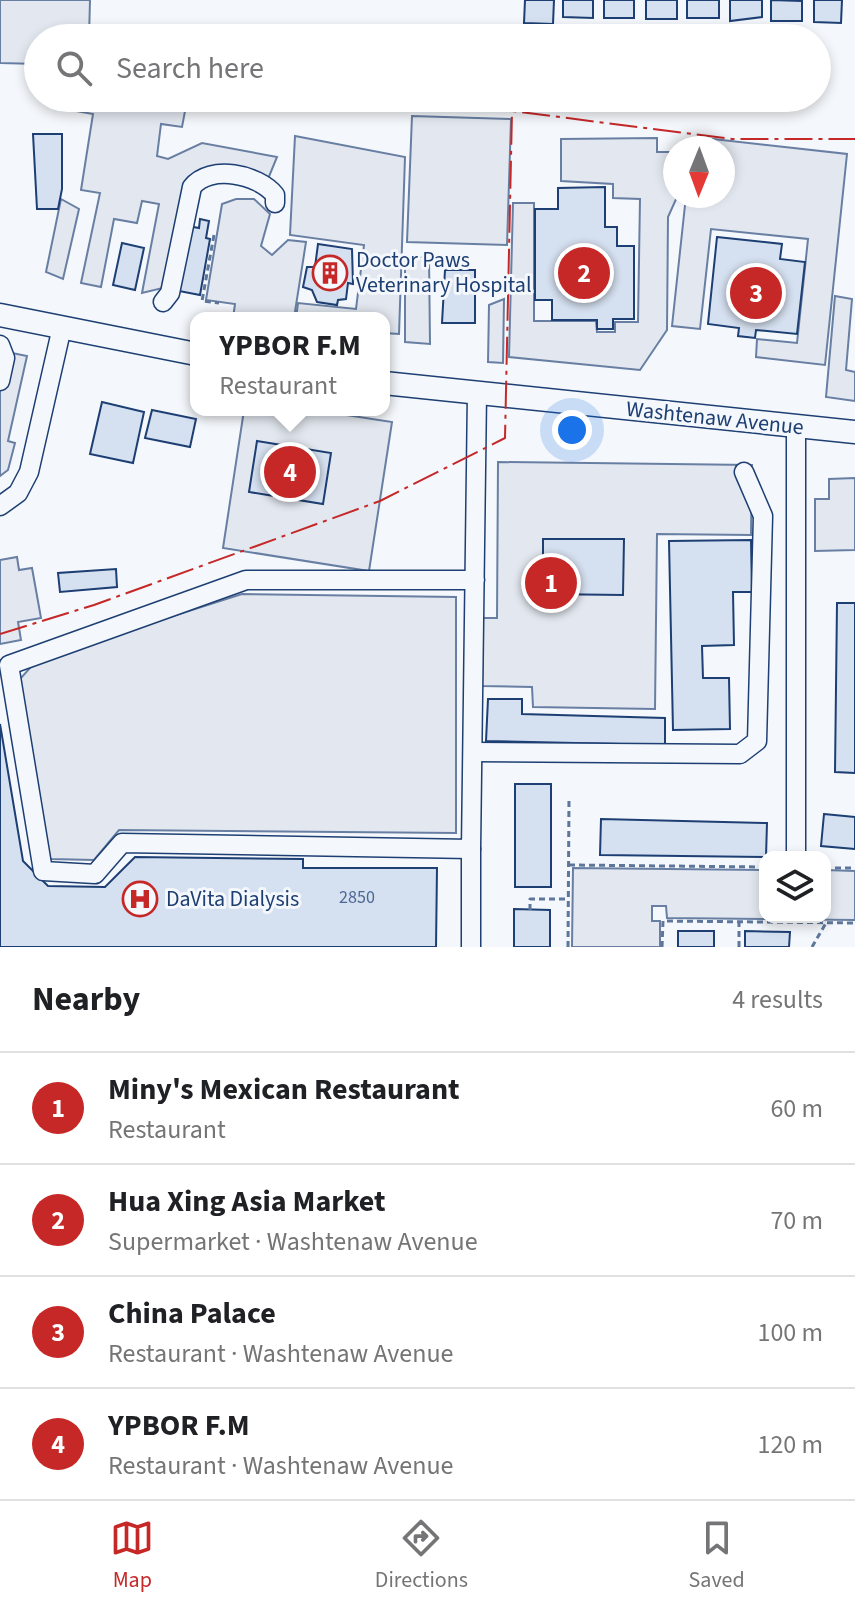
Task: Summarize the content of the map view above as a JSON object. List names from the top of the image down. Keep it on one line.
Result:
{"streets":{"main road":["Washtenaw Avenue"]},"places":{"building":["Doctor Paws Veterinary Hospital"],"hospital":["DaVita Dialysis"]},"house_numbers":["2850"],"north":"bottom","page":{"search":"Search here","pins":["2","3","4","1"],"popup":["YPBOR F.M","Restaurant"],"heading":["Nearby","4 results"],"list":[{"mark":"1","name":"Miny's Mexican Restaurant","note":"Restaurant","value":"60 m"},{"mark":"2","name":"Hua Xing Asia Market","note":"Supermarket · Washtenaw Avenue","value":"70 m"},{"mark":"3","name":"China Palace","note":"Restaurant · Washtenaw Avenue","value":"100 m"},{"mark":"4","name":"YPBOR F.M","note":"Restaurant · Washtenaw Avenue","value":"120 m"}],"nav":["Map","Directions","Saved"]}}
